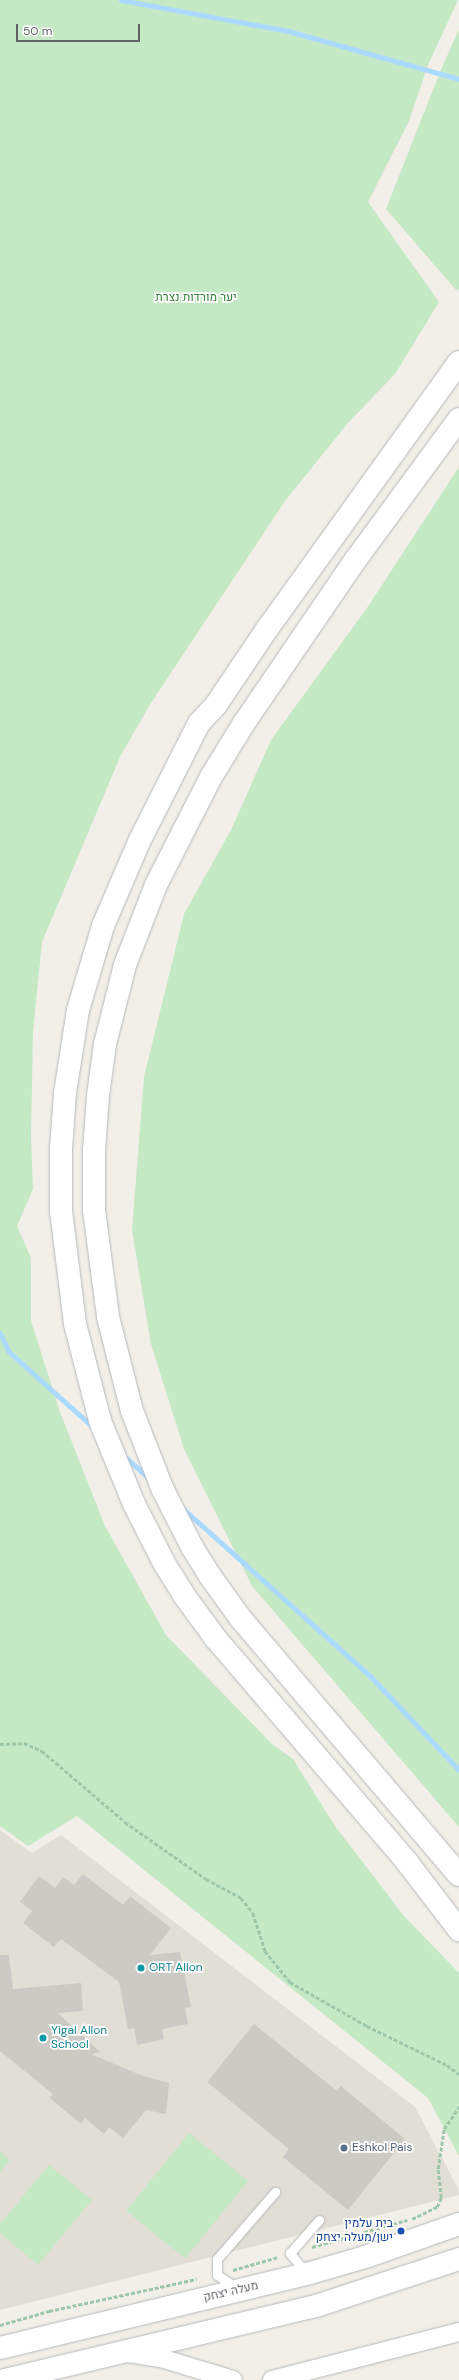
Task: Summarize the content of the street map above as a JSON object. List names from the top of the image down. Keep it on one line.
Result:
{"streets":{"main road":["מעלה יצחק"]},"parks":["יער מורדות נצרת"],"places":["ORT Allon","Yigal Allon School","Eshkol Pais","בית עלמין ישן/מעלה יצחק"],"scale_bar":"50 m"}
